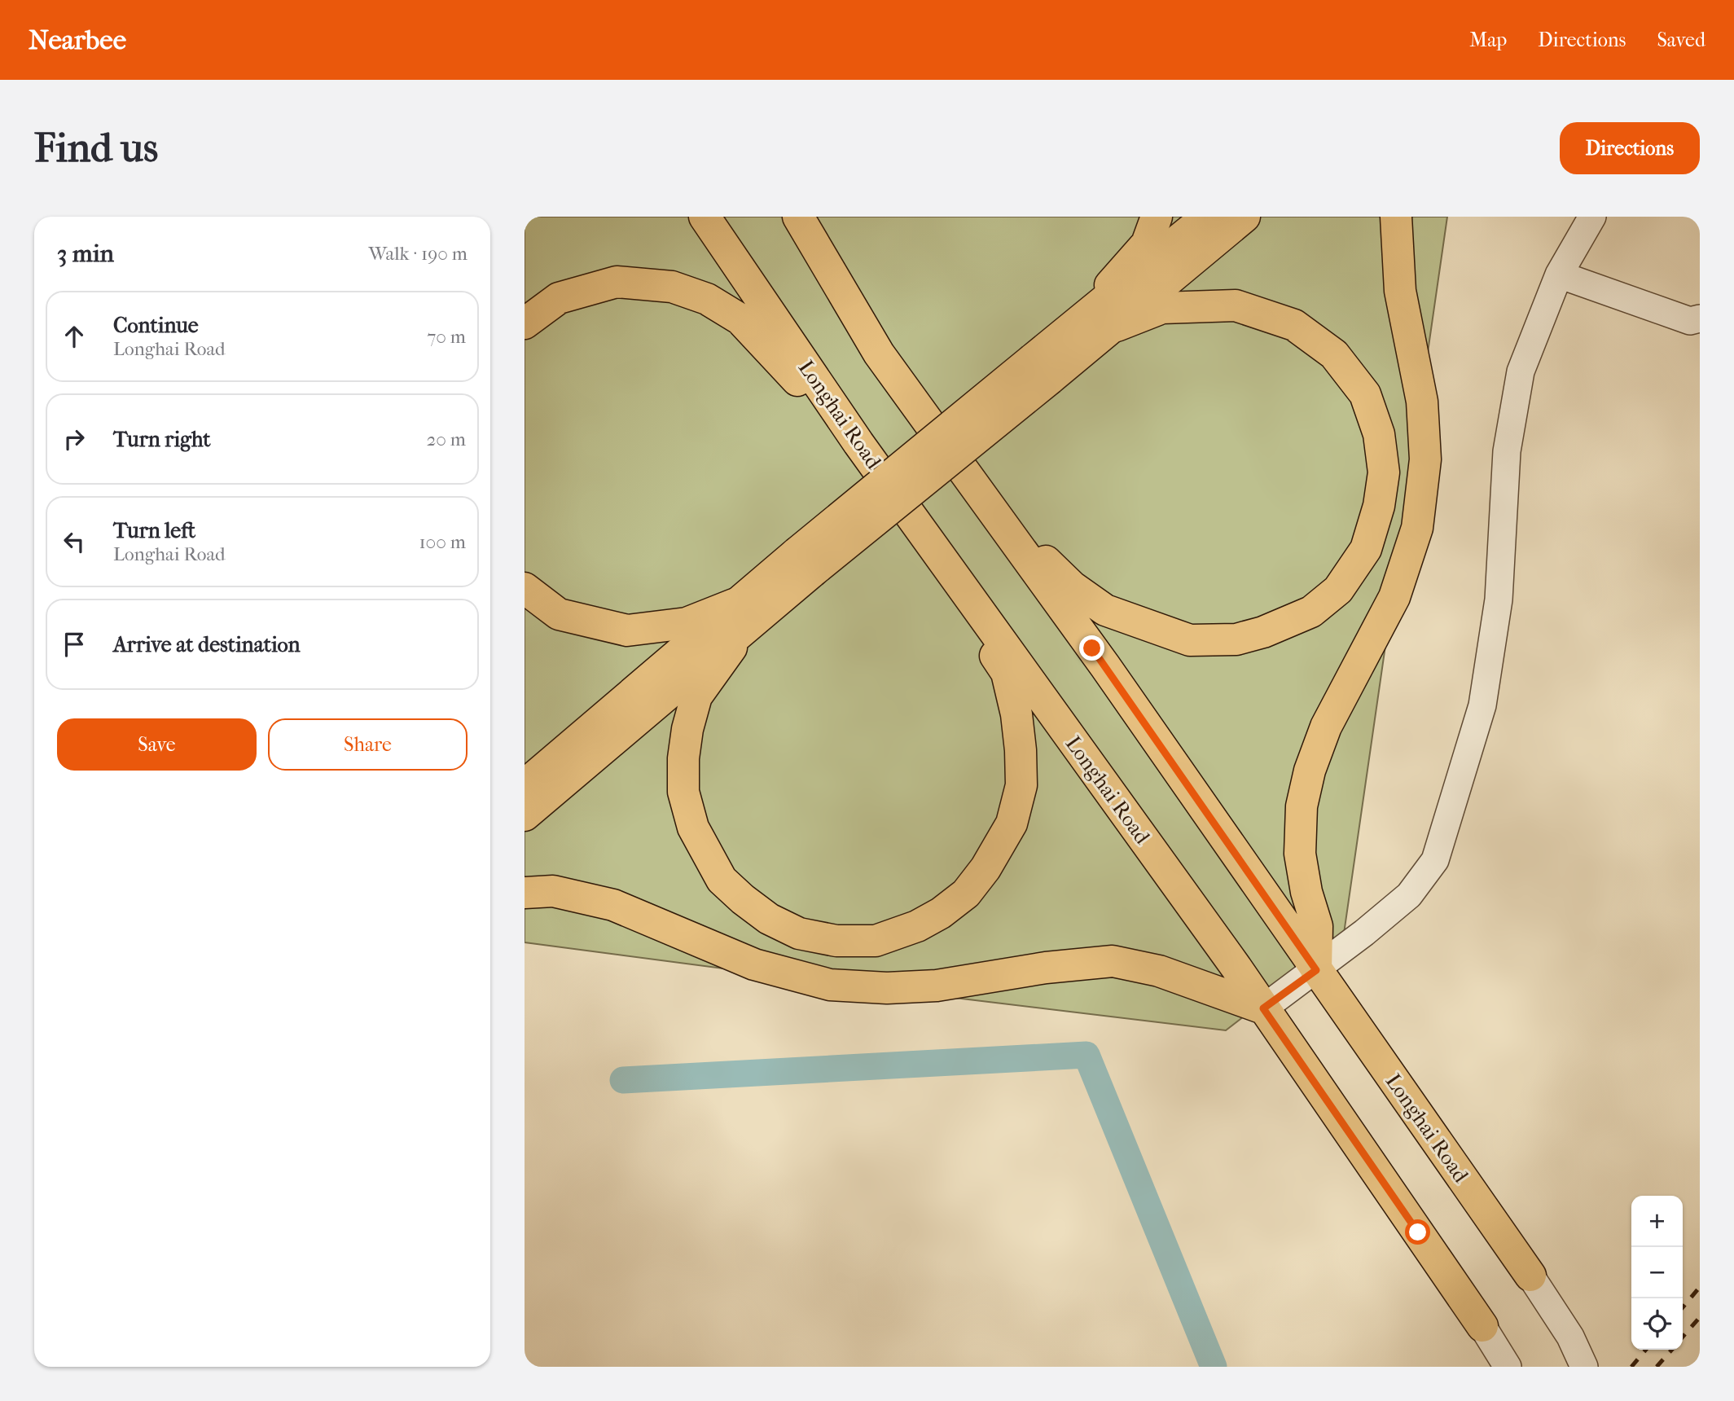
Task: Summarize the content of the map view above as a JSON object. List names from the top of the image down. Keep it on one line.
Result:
{"streets":{"main road":["Longhai Road"]},"page":{"header":"Nearbee","nav":["Map","Directions","Saved"],"buttons":["Directions",["Save","Share"]],"title":"Find us","heading":["3 min","Walk · 190 m"],"list":[["Continue","Longhai Road","70 m"],["Turn right","20 m"],["Turn left","Longhai Road","100 m"],"Arrive at destination"],"map_buttons":["+","−"]}}
